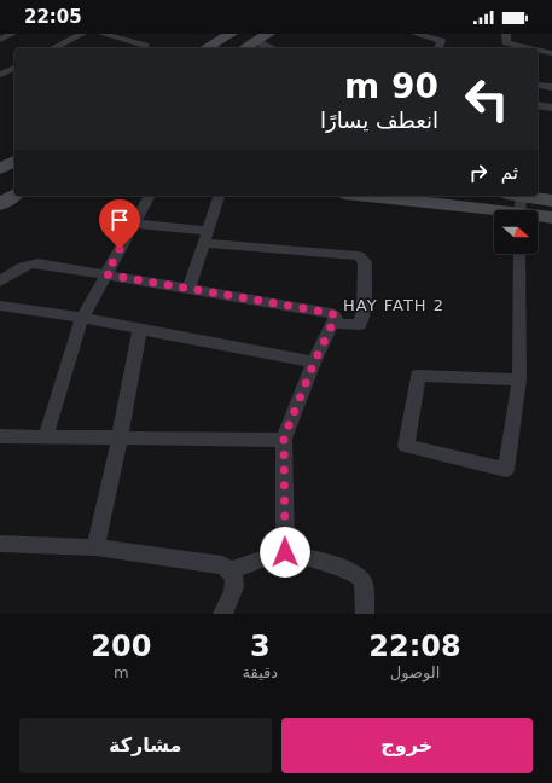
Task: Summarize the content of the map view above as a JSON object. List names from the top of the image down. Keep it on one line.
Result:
{"districts":["HAY FATH 2"],"north":"right","page":{"status":"22:05","turn":["90 m","انعطف يسارًا"],"then":"ثم","eta":["22:08","الوصول","3","دقيقة","200","m"],"buttons":["خروج","مشاركة"]}}
